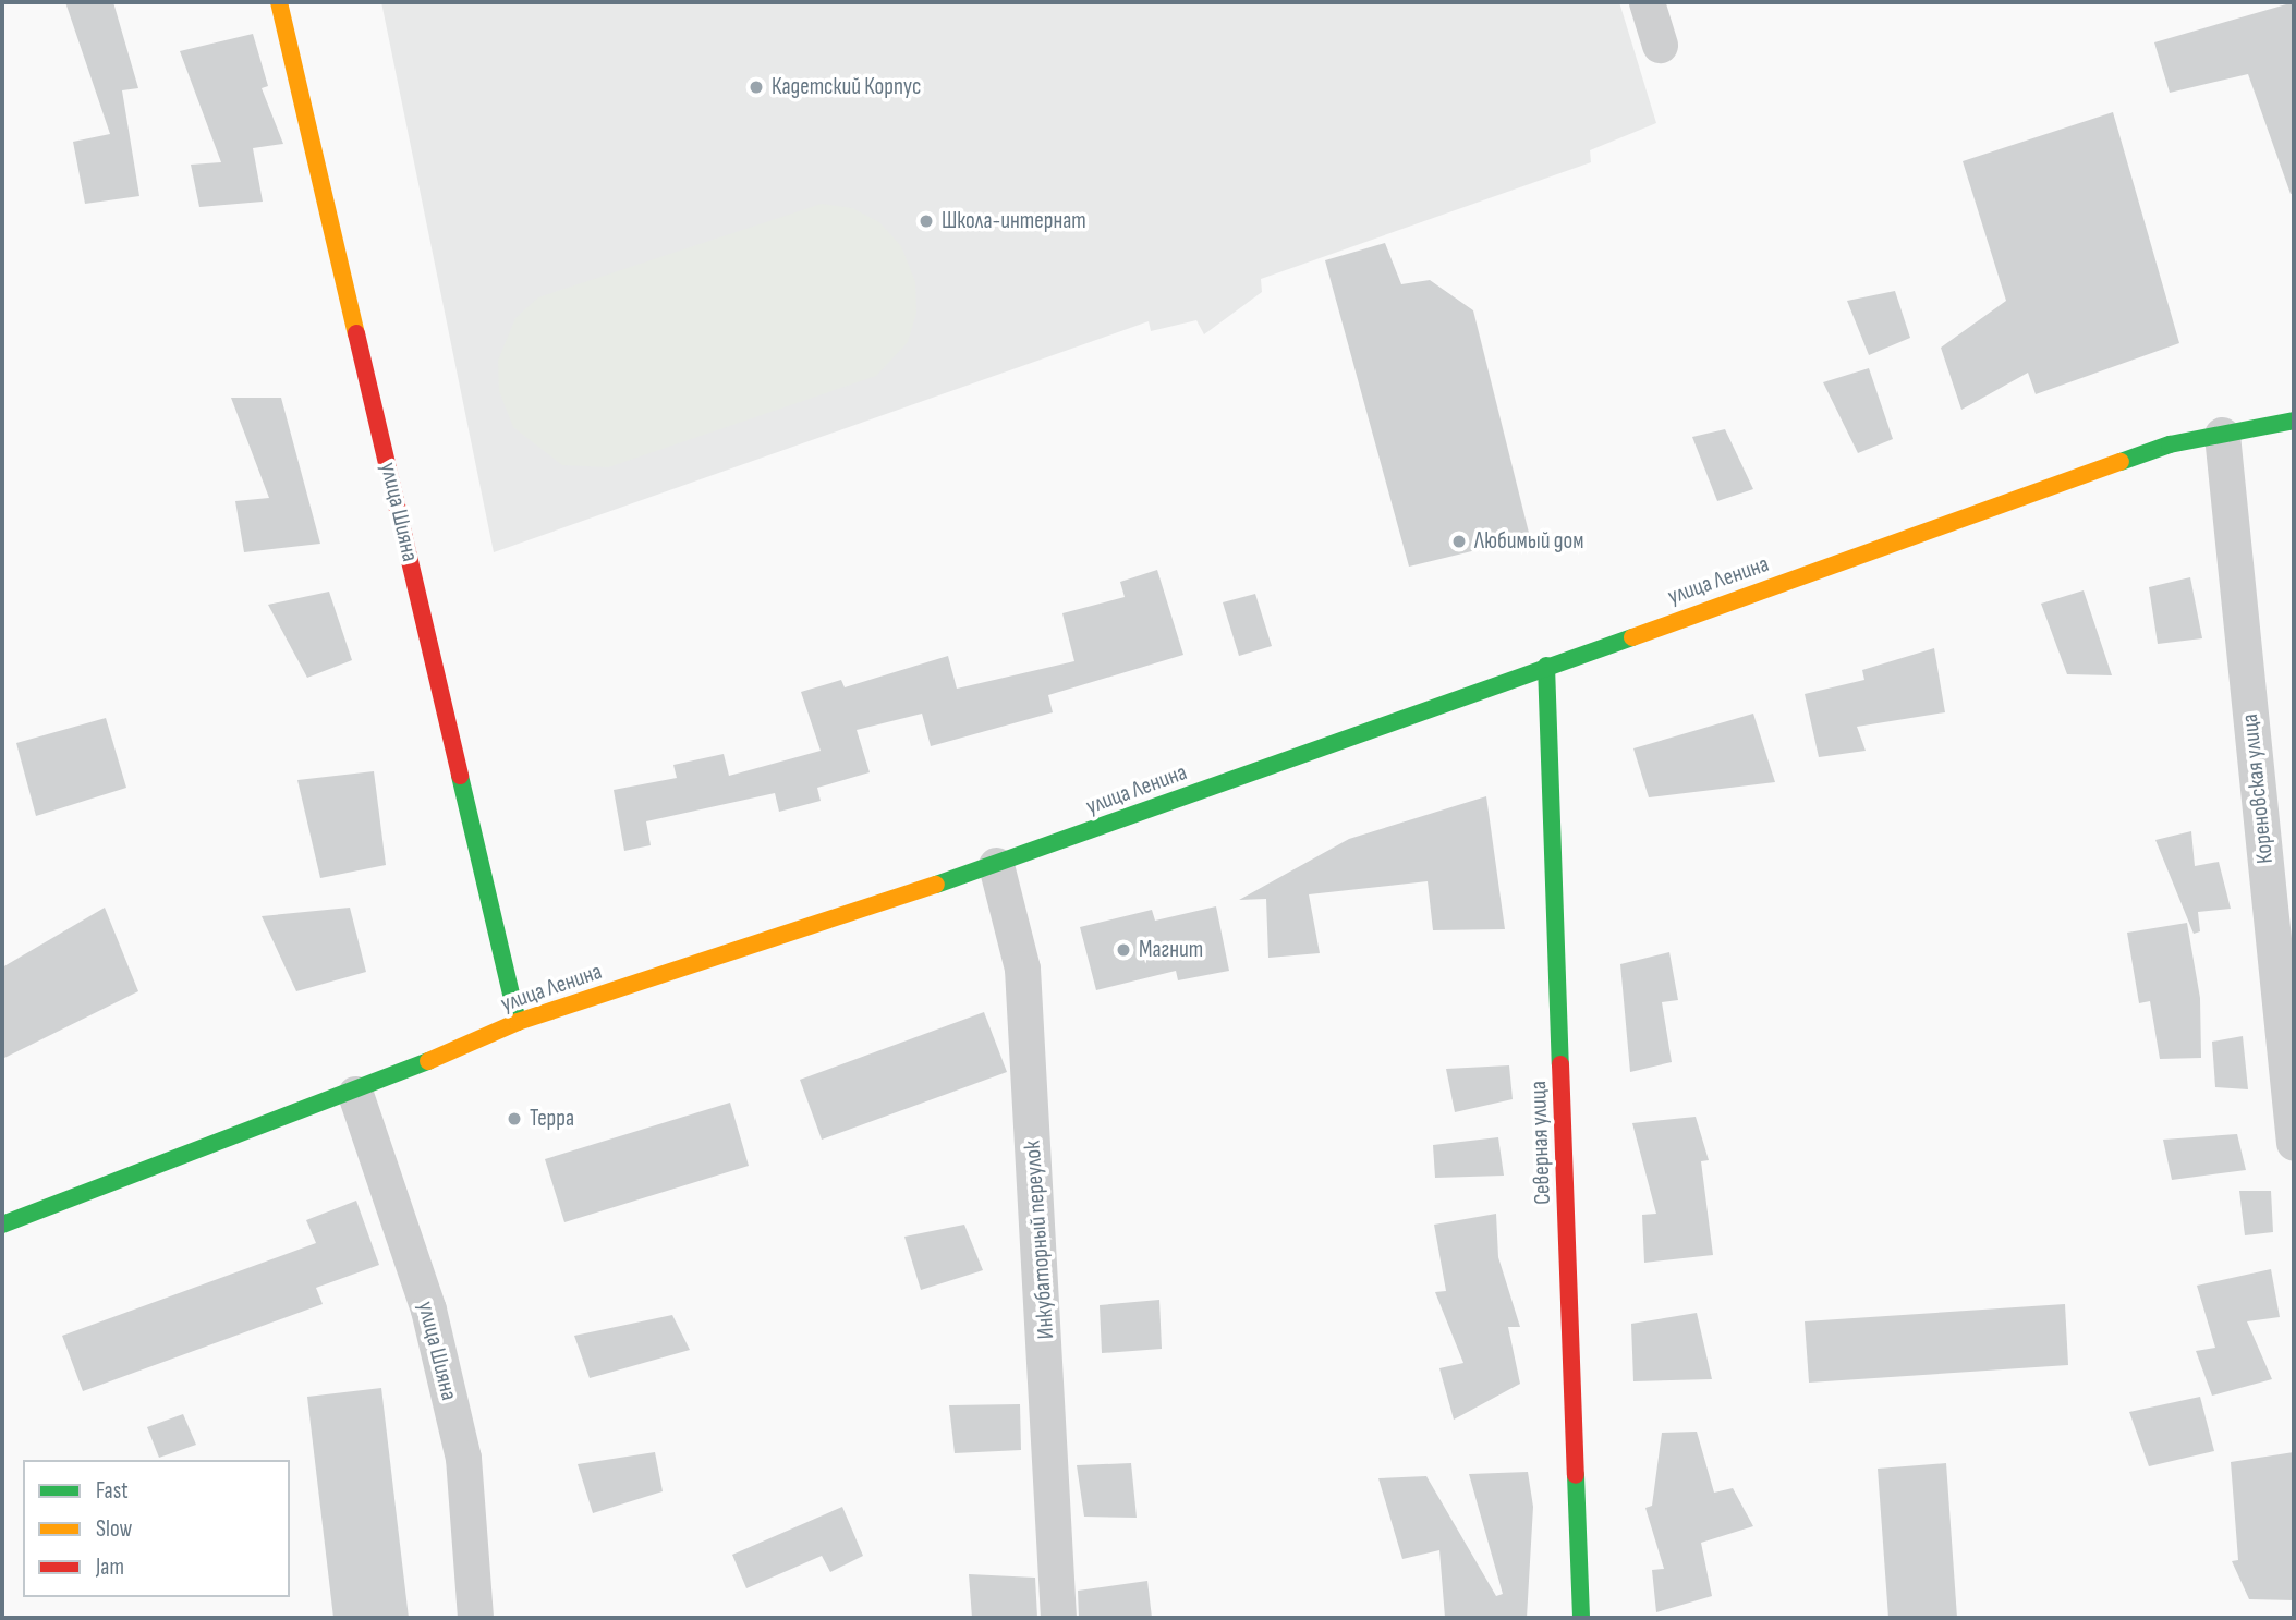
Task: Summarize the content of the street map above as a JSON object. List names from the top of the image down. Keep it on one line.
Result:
{"streets":{"main road":["улица Шияна","улица Ленина","Северная улица"],"street":["Кореновская улица","Инкубаторный переулок"]},"crossings":[["улица Шияна","улица Ленина"],["улица Ленина","Кореновская улица"],["улица Ленина","Северная улица"],["улица Ленина","Инкубаторный переулок"]],"places":["Кадетский Корпус","Школа-интернат","Любимый дом","Магнит","Терра"],"legend":["Fast","Slow","Jam"]}
